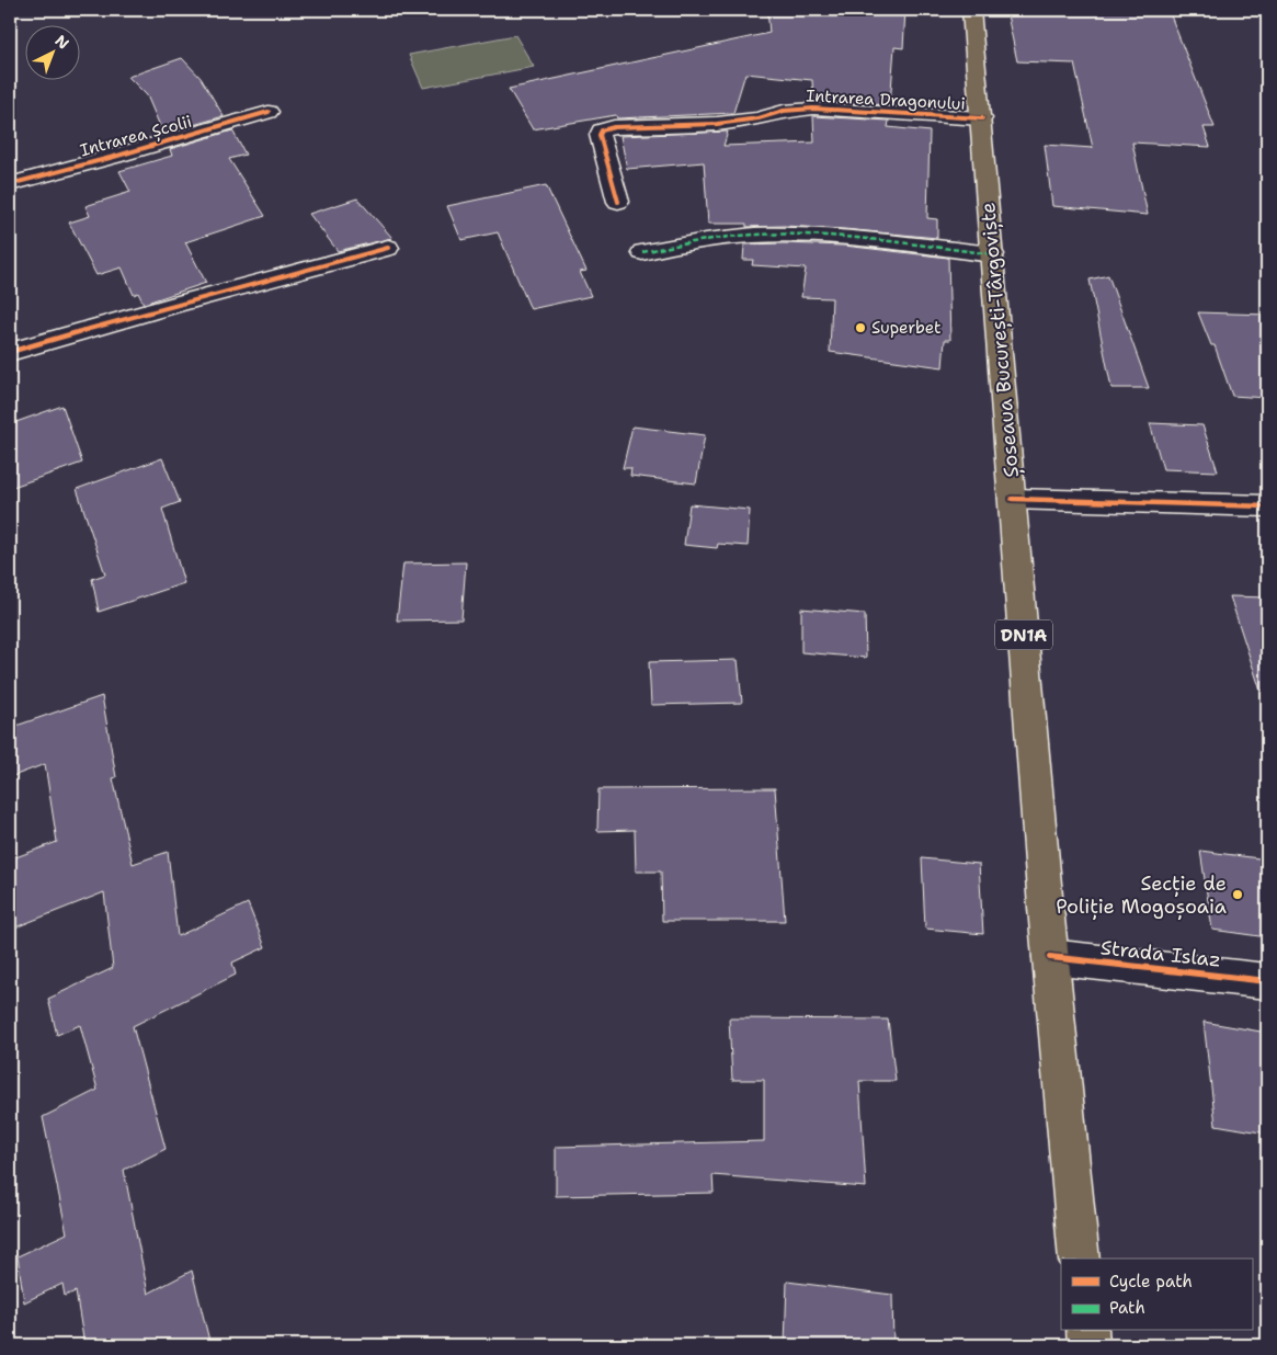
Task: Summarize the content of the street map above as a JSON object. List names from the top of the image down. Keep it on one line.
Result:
{"streets":{"main road":["Șoseaua București-Târgoviște","DN1A"],"street":["Intrarea Dragonului","Intrarea Școlii","Strada Islaz"]},"crossings":[["Intrarea Dragonului","Șoseaua București-Târgoviște"],["Șoseaua București-Târgoviște","Strada Islaz"]],"places":["Superbet","Secție de Poliție Mogoșoaia"],"legend":["Cycle path","Path"],"north":"top right"}
